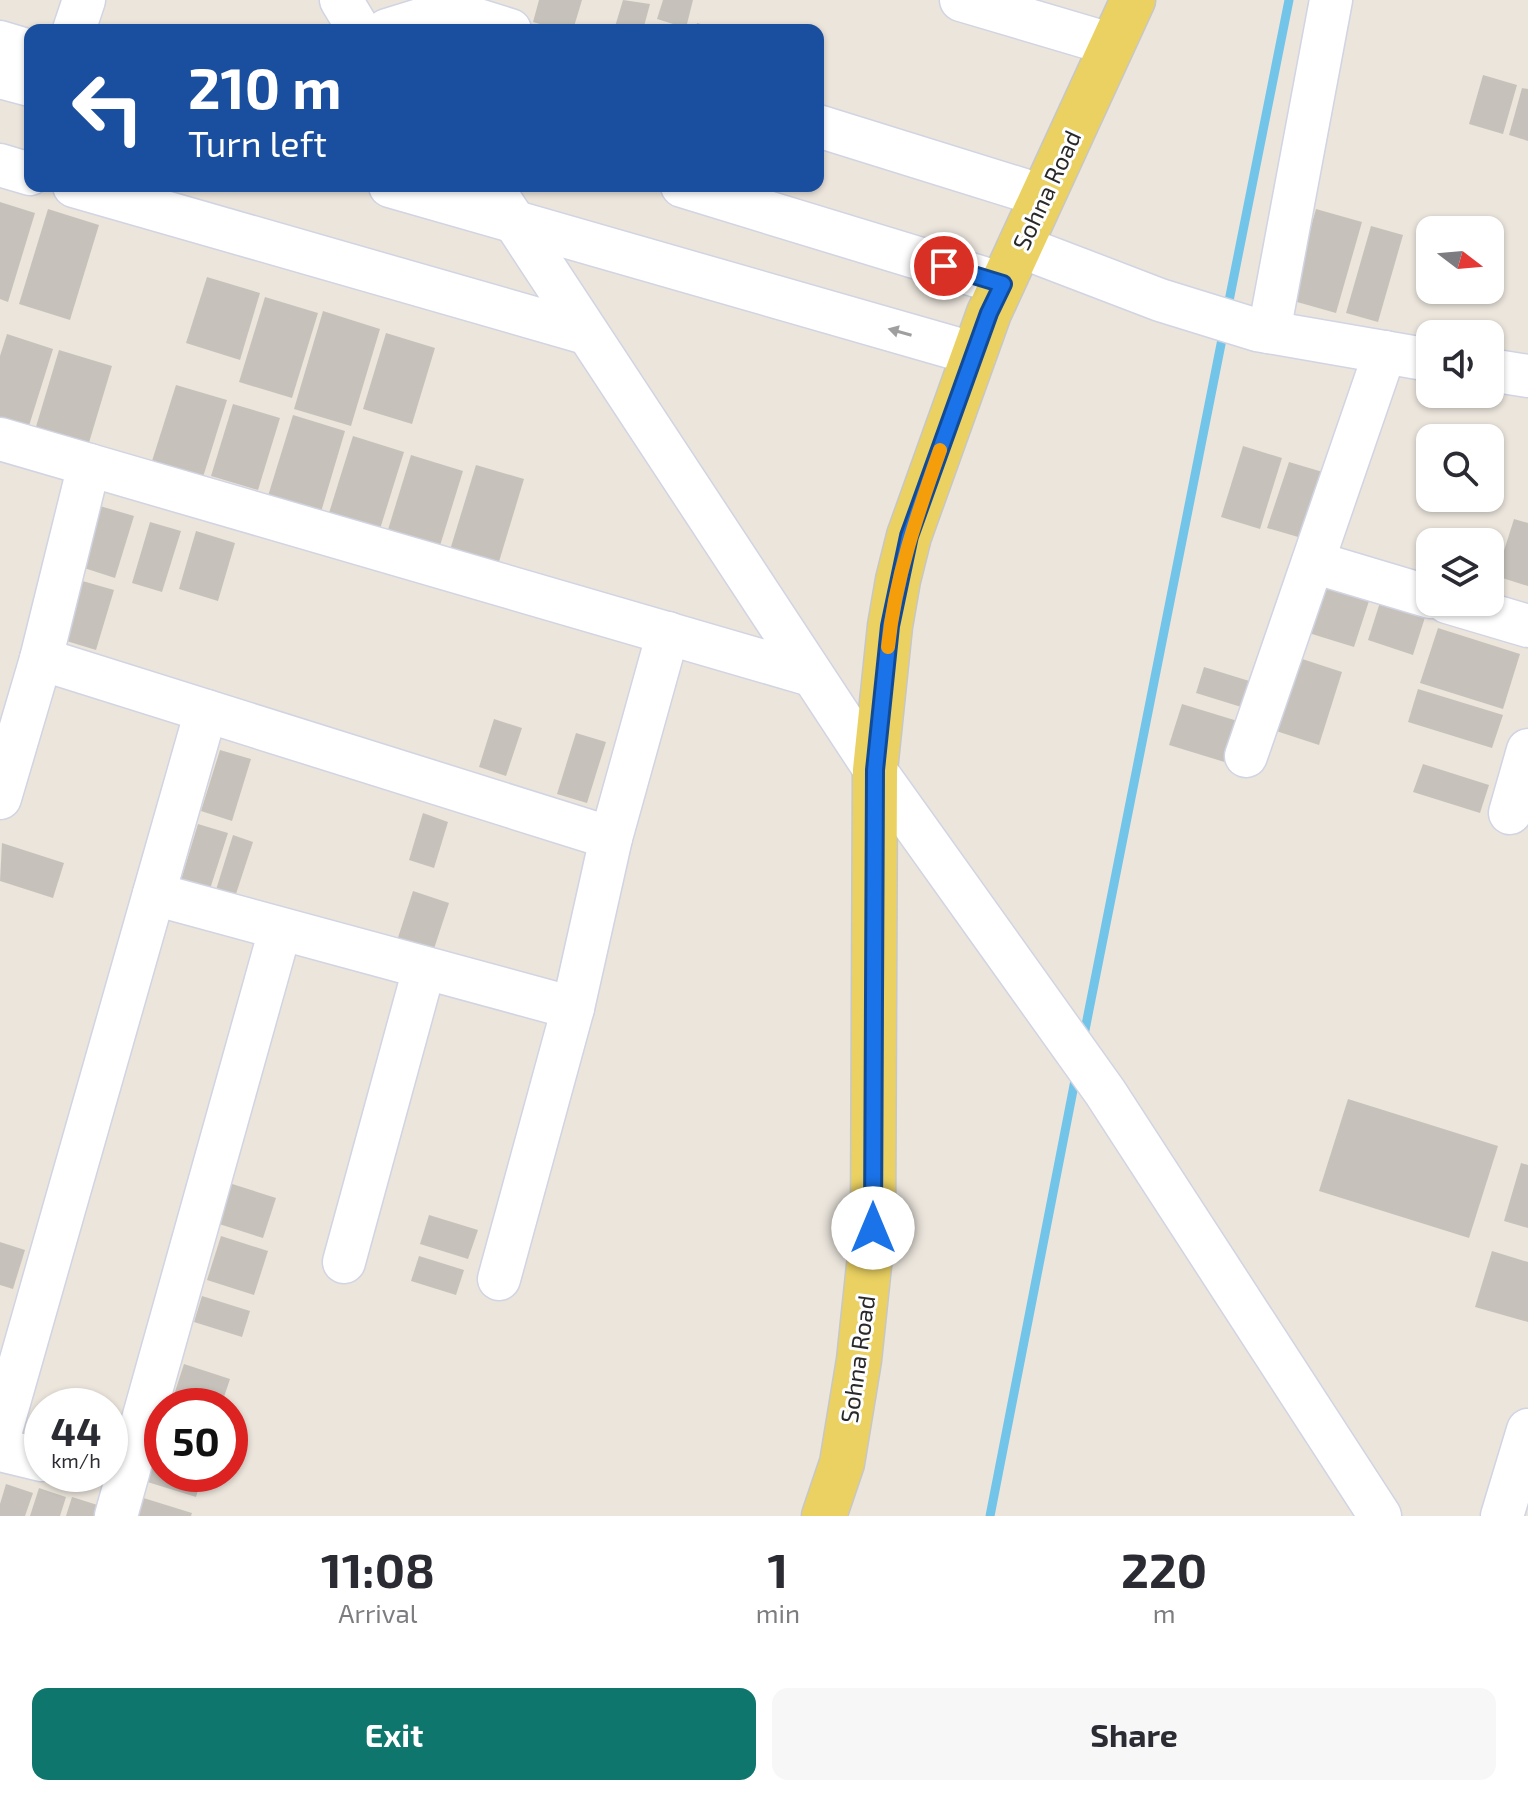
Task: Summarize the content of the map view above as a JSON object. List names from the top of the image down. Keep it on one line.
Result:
{"streets":{"main road":["Sohna Road"]},"north":"right","page":{"turn":["210 m","Turn left"],"speed":"44 km/h","limit":"50","eta":["11:08","Arrival","1","min","220","m"],"buttons":["Exit","Share"]}}
